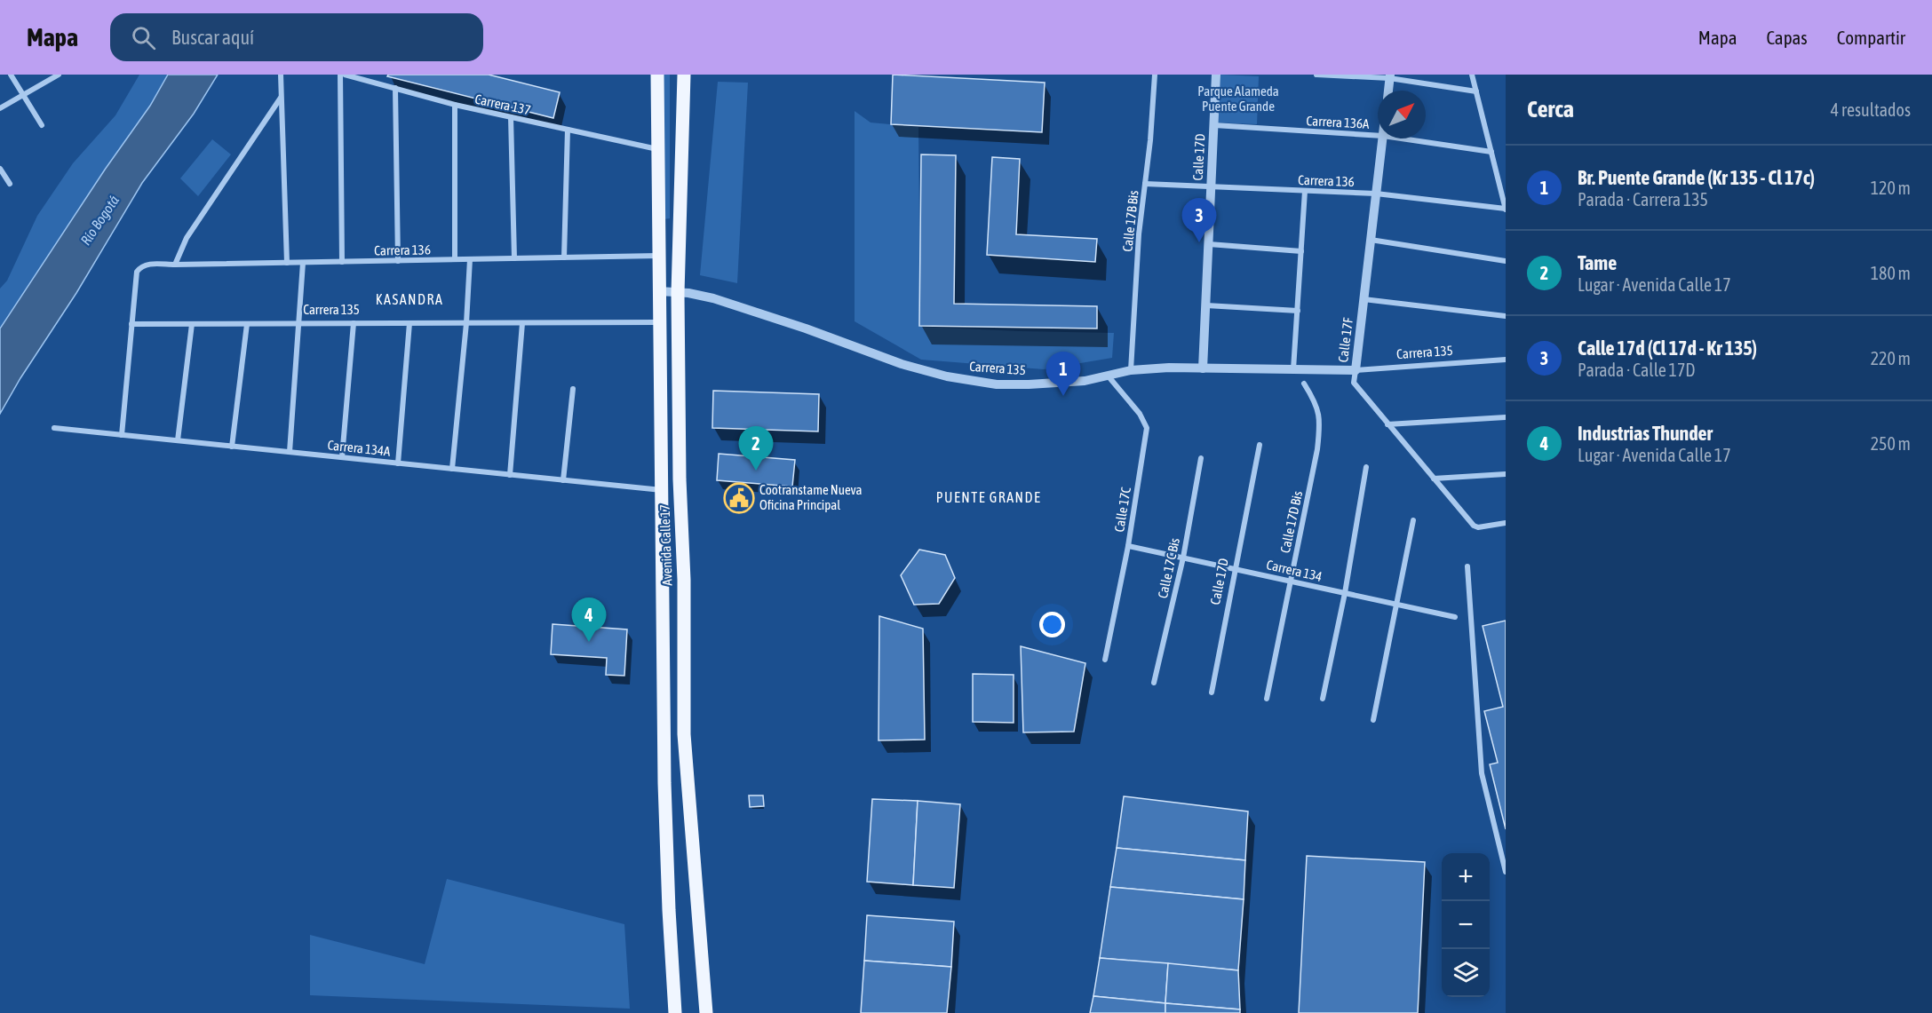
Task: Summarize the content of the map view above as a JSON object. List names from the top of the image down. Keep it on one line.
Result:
{"streets":{"main road":["Avenida Calle 17"],"street":["Carrera 137","Carrera 136A","Calle 17D","Carrera 136","Calle 17B Bis","Carrera 135","Calle 17F","Carrera 134A","Calle 17C","Calle 17D Bis","Calle 17C Bis","Carrera 134"]},"crossings":[["Carrera 137","Avenida Calle 17"],["Carrera 136A","Calle 17D"],["Calle 17D","Carrera 136"],["Calle 17D","Carrera 135"],["Calle 17D","Carrera 134"],["Carrera 136","Calle 17B Bis"],["Carrera 136","Carrera 135"],["Carrera 136","Calle 17F"],["Carrera 136","Avenida Calle 17"],["Calle 17B Bis","Carrera 135"],["Carrera 135","Calle 17F"],["Carrera 135","Calle 17C"],["Carrera 135","Avenida Calle 17"],["Carrera 134A","Avenida Calle 17"],["Calle 17C","Carrera 134"],["Calle 17D Bis","Carrera 134"],["Calle 17C Bis","Carrera 134"]],"districts":["KASANDRA","PUENTE GRANDE"],"water":["Río Bogotá"],"parks":["Parque Alameda Puente Grande"],"places":{"public building":["Cootranstame Nueva Oficina Principal"]},"north":"top right","page":{"header":"Mapa","search":"Buscar aquí","nav":["Mapa","Capas","Compartir"],"heading":["Cerca","4 resultados"],"list":[{"mark":"1","name":"Br. Puente Grande (Kr 135 - Cl 17c)","note":"Parada · Carrera 135","value":"120 m"},{"mark":"2","name":"Tame","note":"Lugar · Avenida Calle 17","value":"180 m"},{"mark":"3","name":"Calle 17d (Cl 17d - Kr 135)","note":"Parada · Calle 17D","value":"220 m"},{"mark":"4","name":"Industrias Thunder","note":"Lugar · Avenida Calle 17","value":"250 m"}],"pins":["3","1","2","4"],"map_buttons":["+","−"]}}
